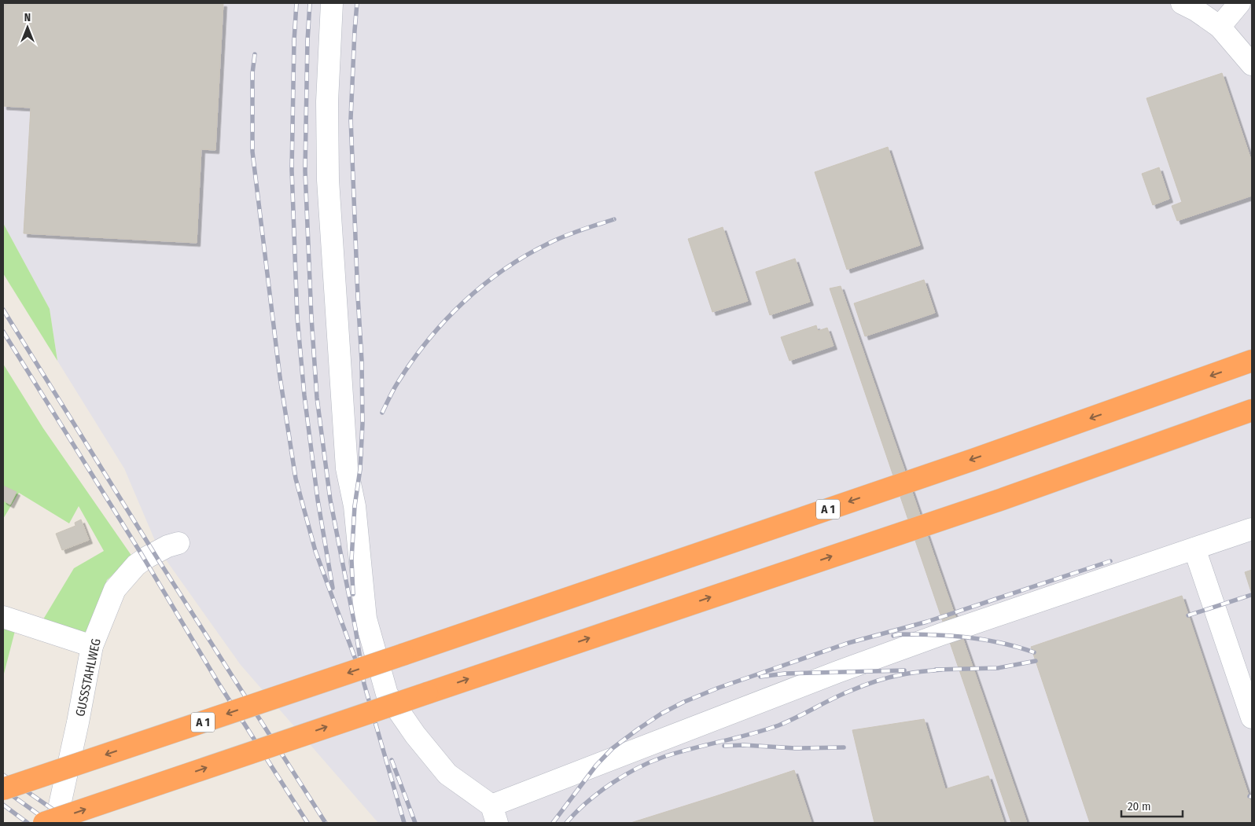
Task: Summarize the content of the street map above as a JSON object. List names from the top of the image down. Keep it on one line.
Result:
{"streets":{"highway":["A 1"],"street":["GUSSSTAHLWEG"]},"scale_bar":"20 m","north":"top"}
